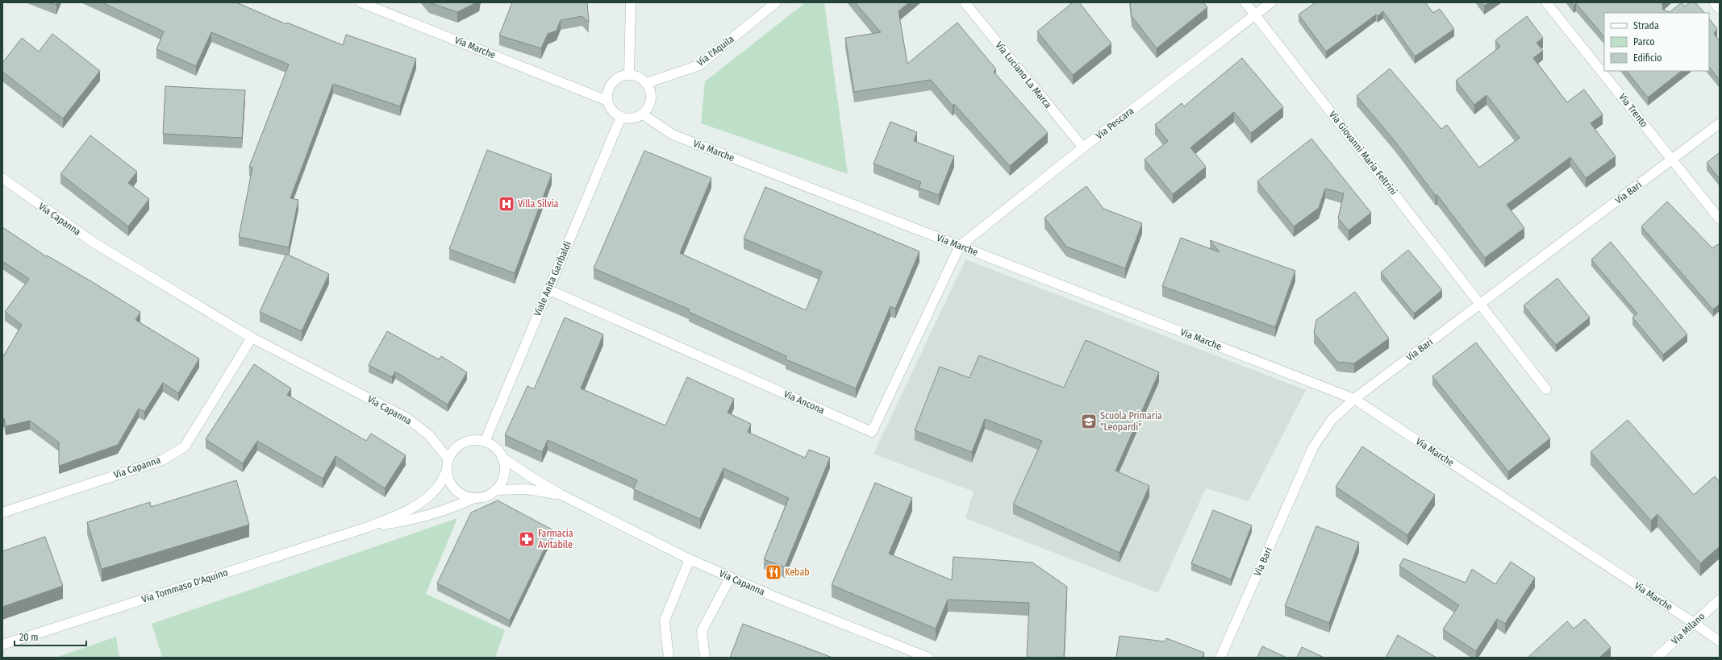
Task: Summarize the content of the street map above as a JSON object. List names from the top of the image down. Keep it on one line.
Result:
{"streets":{"street":["Via Marche","Via l'Aquila","Via Luciano La Marca","Via Trento","Via Pescara","Via Giovanni Maria Feltrini","Via Bari","Via Capanna","Viale Anita Garibaldi","Via Ancona","Via Tommaso D'Aquino","Via Milano"]},"crossings":[["Via Marche","Via l'Aquila"],["Via Marche","Via Pescara"],["Via Marche","Via Bari"],["Via Marche","Viale Anita Garibaldi"],["Via Marche","Via Ancona"],["Via Marche","Via Milano"],["Via l'Aquila","Viale Anita Garibaldi"],["Via Luciano La Marca","Via Pescara"],["Via Trento","Via Bari"],["Via Pescara","Via Giovanni Maria Feltrini"],["Via Pescara","Via Ancona"],["Via Giovanni Maria Feltrini","Via Bari"],["Via Capanna","Viale Anita Garibaldi"],["Via Capanna","Via Tommaso D'Aquino"],["Viale Anita Garibaldi","Via Ancona"],["Viale Anita Garibaldi","Via Tommaso D'Aquino"]],"places":{"hospital":["Villa Silvia"],"school or university":["Scuola Primaria \"Leopardi\""],"pharmacy":["Farmacia Avitabile"],"restaurant":["Kebab"]},"legend":["Strada","Parco","Edificio"],"scale_bar":"20 m"}
